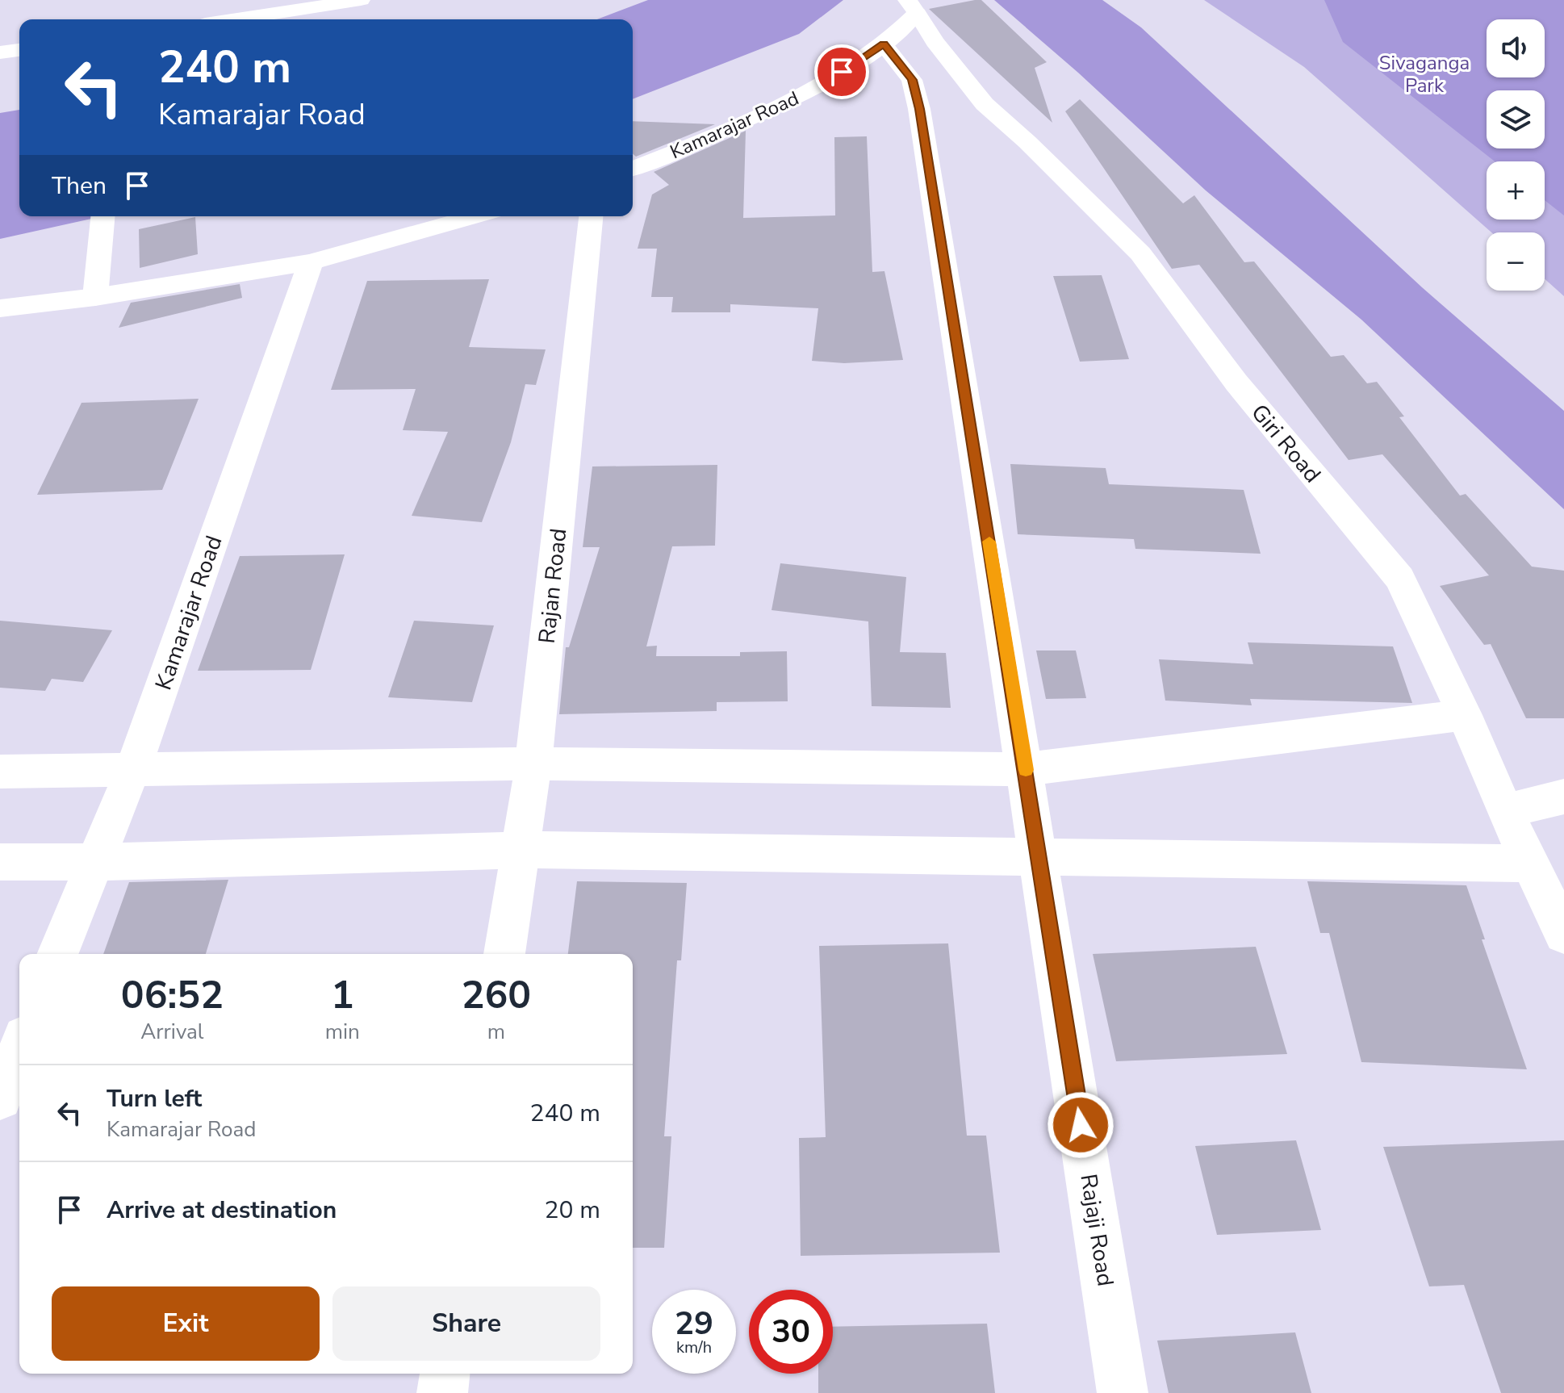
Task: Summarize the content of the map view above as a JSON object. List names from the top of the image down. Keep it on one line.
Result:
{"streets":{"street":["Kamarajar Road","Giri Road","Rajan Road","Rajaji Road"]},"crossings":[["Kamarajar Road","Giri Road"],["Kamarajar Road","Rajaji Road"]],"parks":["Sivaganga Park"],"page":{"map_buttons":["+","−"],"turn":["240 m","Kamarajar Road"],"then":"Then","eta":["06:52","Arrival","1","min","260","m"],"list":[{"name":"Turn left","note":"Kamarajar Road","value":"240 m"},{"name":"Arrive at destination","value":"20 m"}],"buttons":["Exit","Share"],"speed":"29 km/h","limit":"30"}}
